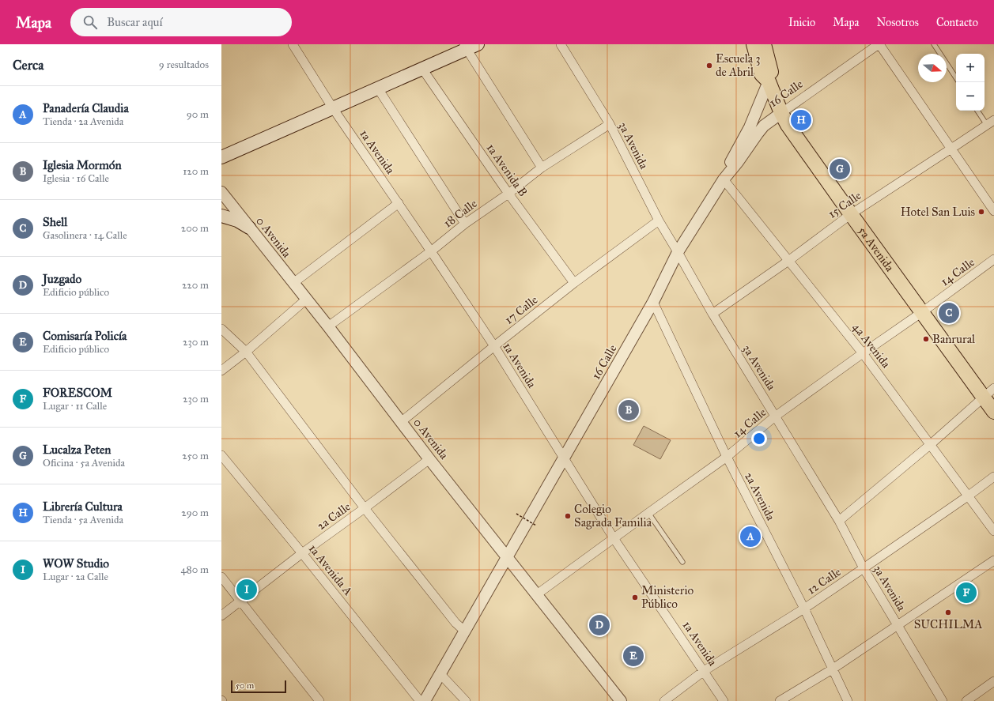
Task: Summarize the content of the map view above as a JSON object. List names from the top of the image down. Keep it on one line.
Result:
{"streets":{"main road":["5a Avenida"],"street":["16 Calle","3a Avenida","1a Avenida","1a Avenida B","15 Calle","18 Calle","0 Avenida","14 Calle","17 Calle","4a Avenida","2a Avenida","2a Calle","1a Avenida A","12 Calle"]},"crossings":[["16 Calle","3a Avenida"],["16 Calle","1a Avenida"],["16 Calle","0 Avenida"],["16 Calle","5a Avenida"],["16 Calle","4a Avenida"],["16 Calle","2a Avenida"],["3a Avenida","15 Calle"],["3a Avenida","18 Calle"],["3a Avenida","14 Calle"],["3a Avenida","17 Calle"],["3a Avenida","12 Calle"],["1a Avenida","18 Calle"],["1a Avenida","14 Calle"],["1a Avenida","17 Calle"],["1a Avenida","12 Calle"],["1a Avenida B","18 Calle"],["1a Avenida B","17 Calle"],["15 Calle","5a Avenida"],["15 Calle","4a Avenida"],["18 Calle","0 Avenida"],["0 Avenida","14 Calle"],["0 Avenida","17 Calle"],["0 Avenida","2a Calle"],["5a Avenida","14 Calle"],["14 Calle","4a Avenida"],["14 Calle","2a Avenida"],["4a Avenida","12 Calle"],["2a Avenida","12 Calle"],["2a Calle","1a Avenida A"]],"places":["Escuela 3 de Abril","Hotel San Luis","Banrural","Colegio Sagrada Familia","Ministerio Público","SUCHILMA"],"scale_bar":"50 m","north":"right","page":{"header":"Mapa","search":"Buscar aquí","nav":["Inicio","Mapa","Nosotros","Contacto"],"heading":["Cerca","9 resultados"],"map_buttons":["+","−"],"list":[{"mark":"A","name":"Panadería Claudia","note":"Tienda · 2a Avenida","value":"90 m"},{"mark":"B","name":"Iglesia Mormón","note":"Iglesia · 16 Calle","value":"120 m"},{"mark":"C","name":"Shell","note":"Gasolinera · 14 Calle","value":"200 m"},{"mark":"D","name":"Juzgado","note":"Edificio público","value":"220 m"},{"mark":"E","name":"Comisaría Policía","note":"Edificio público","value":"230 m"},{"mark":"F","name":"FORESCOM","note":"Lugar · 11 Calle","value":"230 m"},{"mark":"G","name":"Lucalza Peten","note":"Oficina · 5a Avenida","value":"250 m"},{"mark":"H","name":"Librería Cultura","note":"Tienda · 5a Avenida","value":"290 m"},{"mark":"I","name":"WOW Studio","note":"Lugar · 2a Calle","value":"480 m"}],"pins":["H","G","C","B","A","I","F","D","E"],"scale":"50 m"}}
